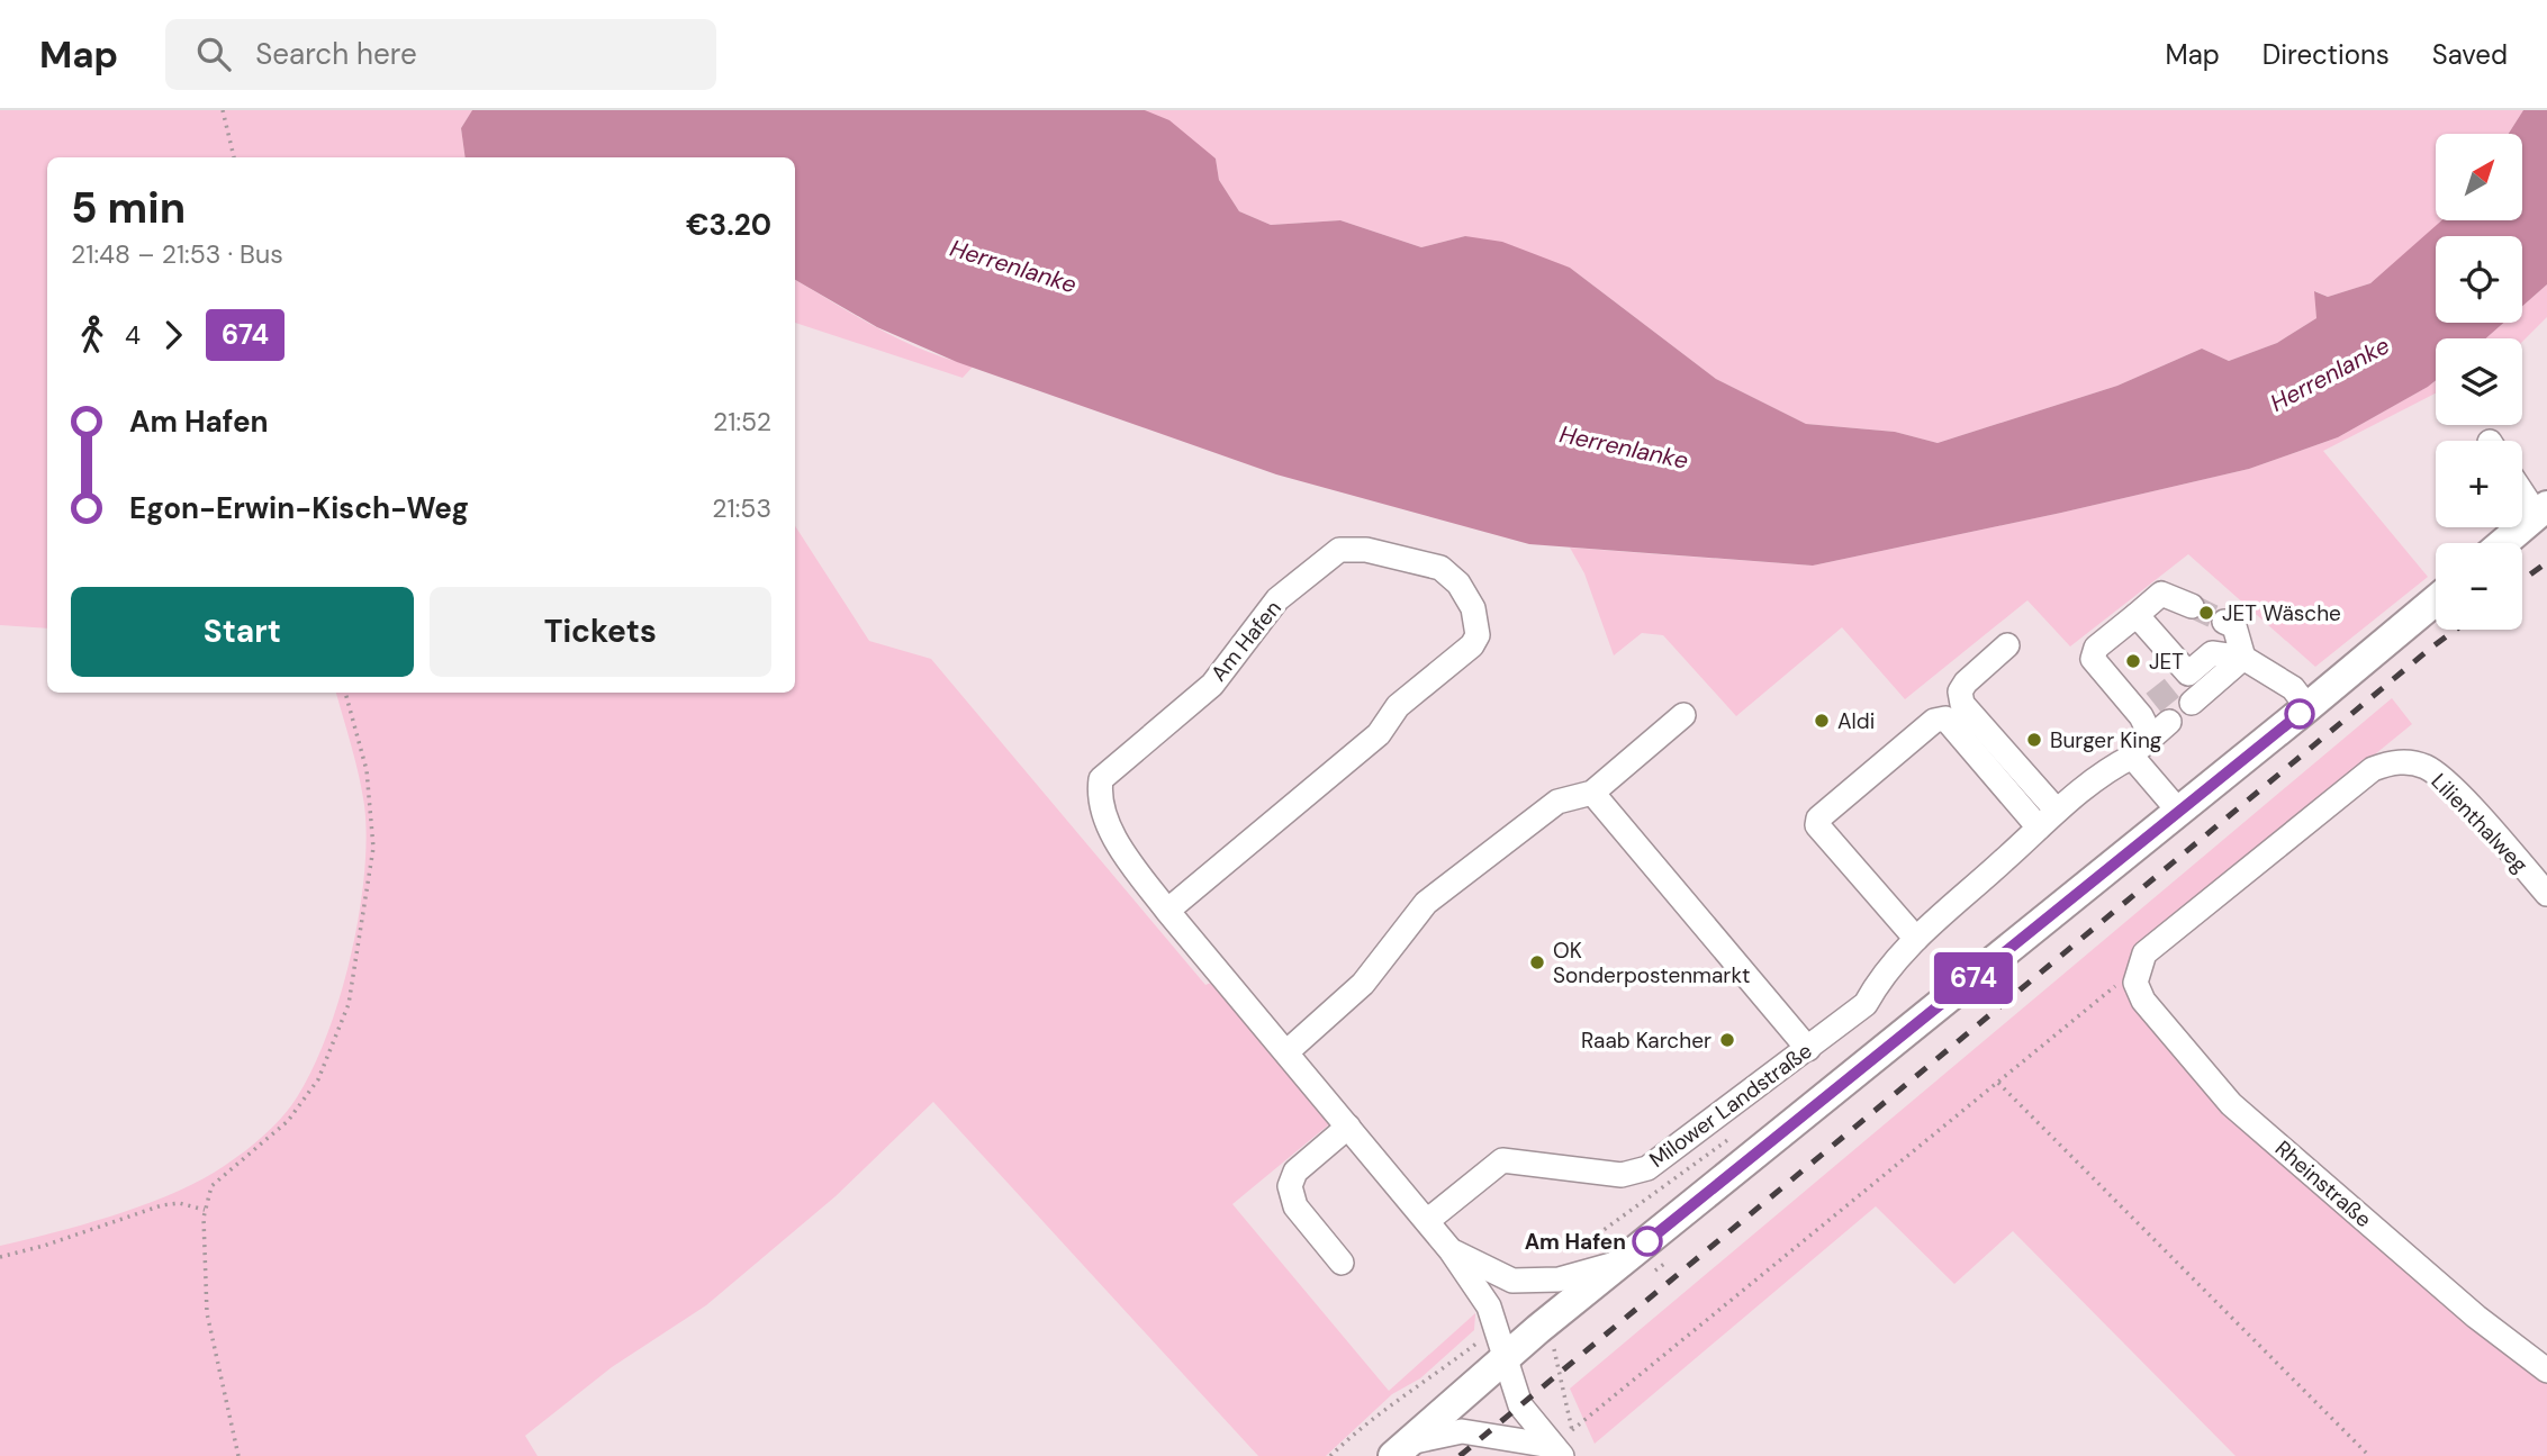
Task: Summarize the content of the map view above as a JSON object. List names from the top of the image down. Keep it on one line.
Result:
{"streets":{"street":["Am Hafen","Lilienthalweg","Milower Landstraße","Rheinstraße"]},"crossings":[["Am Hafen","Milower Landstraße"],["Lilienthalweg","Rheinstraße"]],"water":["Herrenlanke"],"places":["JET Wäsche","JET","Aldi","Burger King","OK Sonderpostenmarkt","Raab Karcher","Am Hafen"],"lines":["bus line 674"],"north":"top right","page":{"header":"Map","search":"Search here","nav":["Map","Directions","Saved"],"on_map":"674","map_buttons":["+","−"],"heading":["5 min","21:48 – 21:53 · Bus","€3.20"],"legs":["4","674"],"list":[{"name":"Am Hafen","value":"21:52"},{"name":"Egon-Erwin-Kisch-Weg","value":"21:53"}],"buttons":["Start","Tickets"]}}
